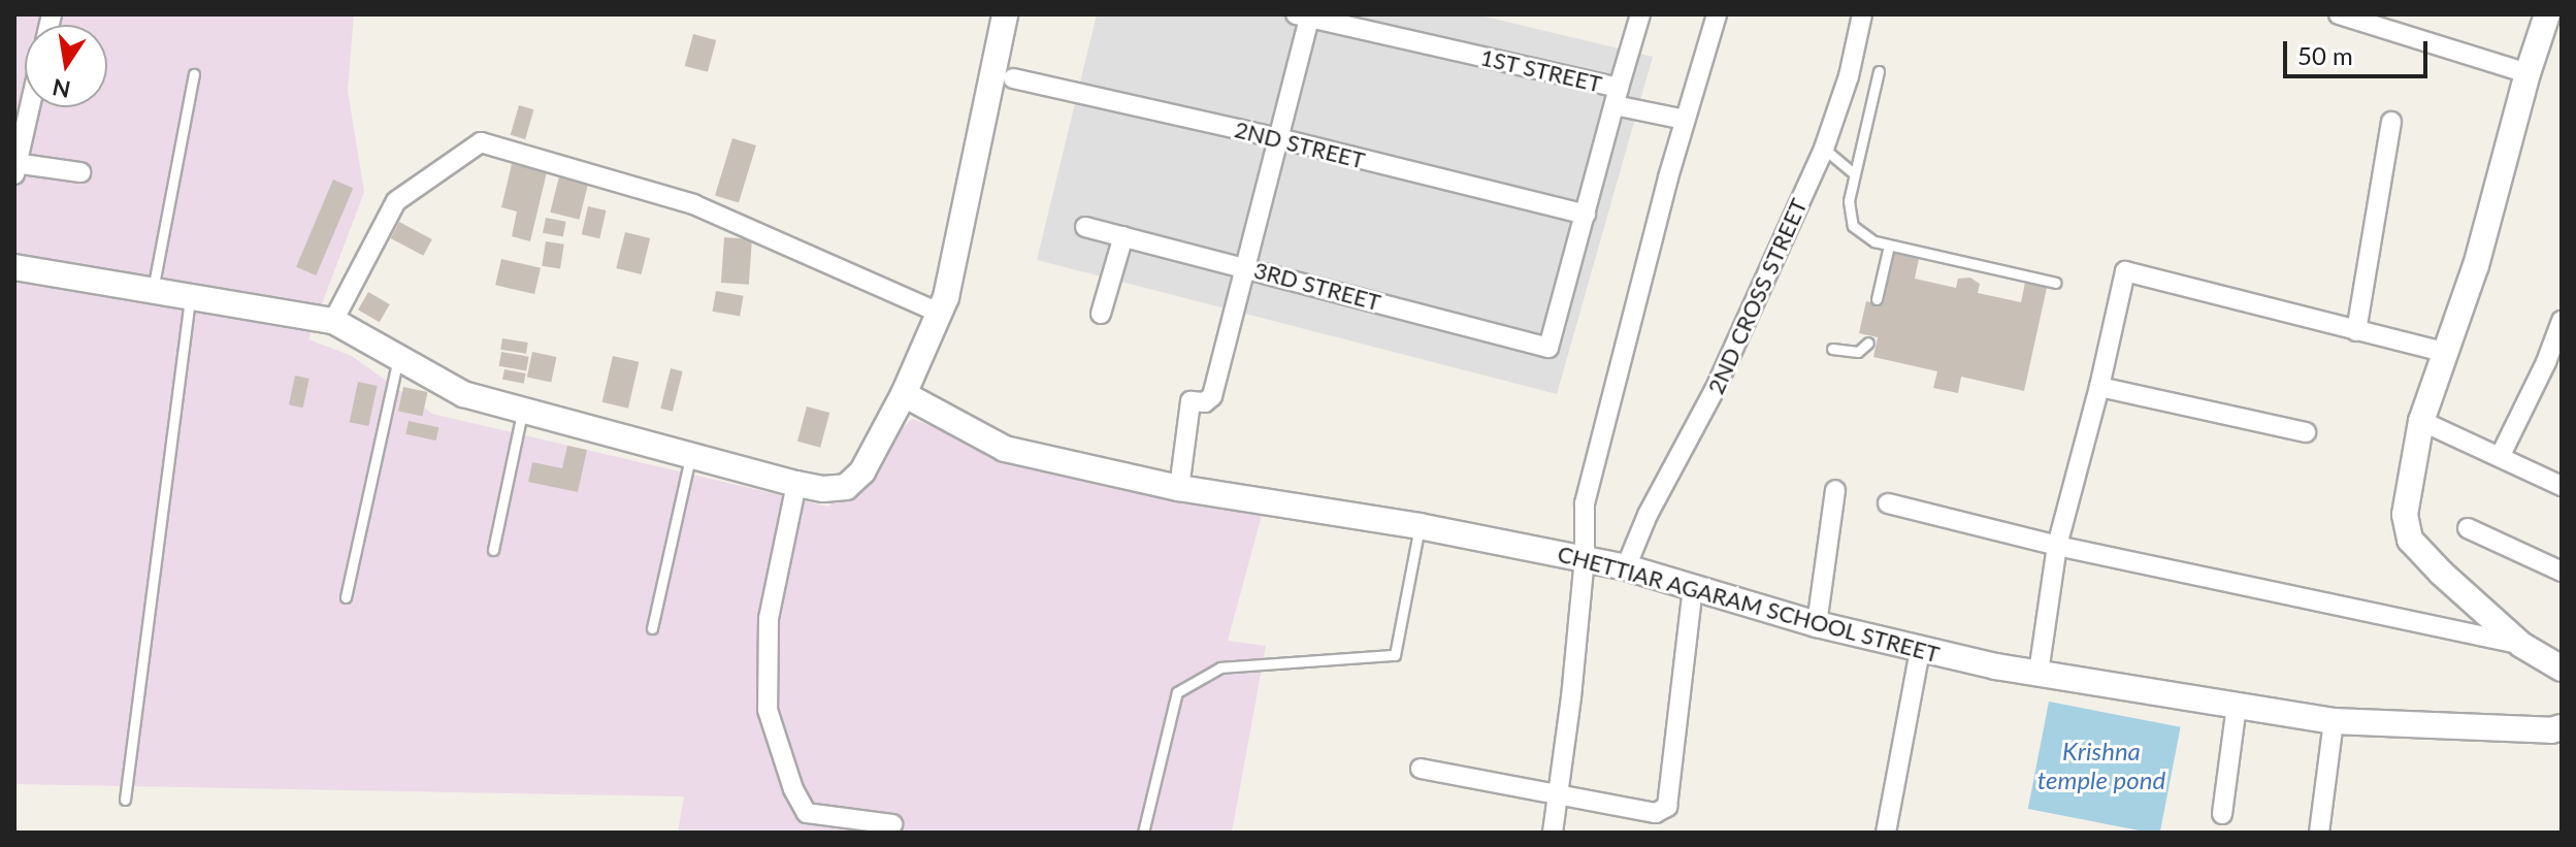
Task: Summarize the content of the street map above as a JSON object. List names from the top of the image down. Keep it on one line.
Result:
{"streets":{"street":["1ST STREET","2ND STREET","3RD STREET","2ND CROSS STREET","CHETTIAR AGARAM SCHOOL STREET"]},"crossings":[["1ST STREET","2ND STREET"],["1ST STREET","3RD STREET"],["2ND CROSS STREET","CHETTIAR AGARAM SCHOOL STREET"]],"water":["Krishna temple pond"],"scale_bar":"50 m","north":"bottom"}
